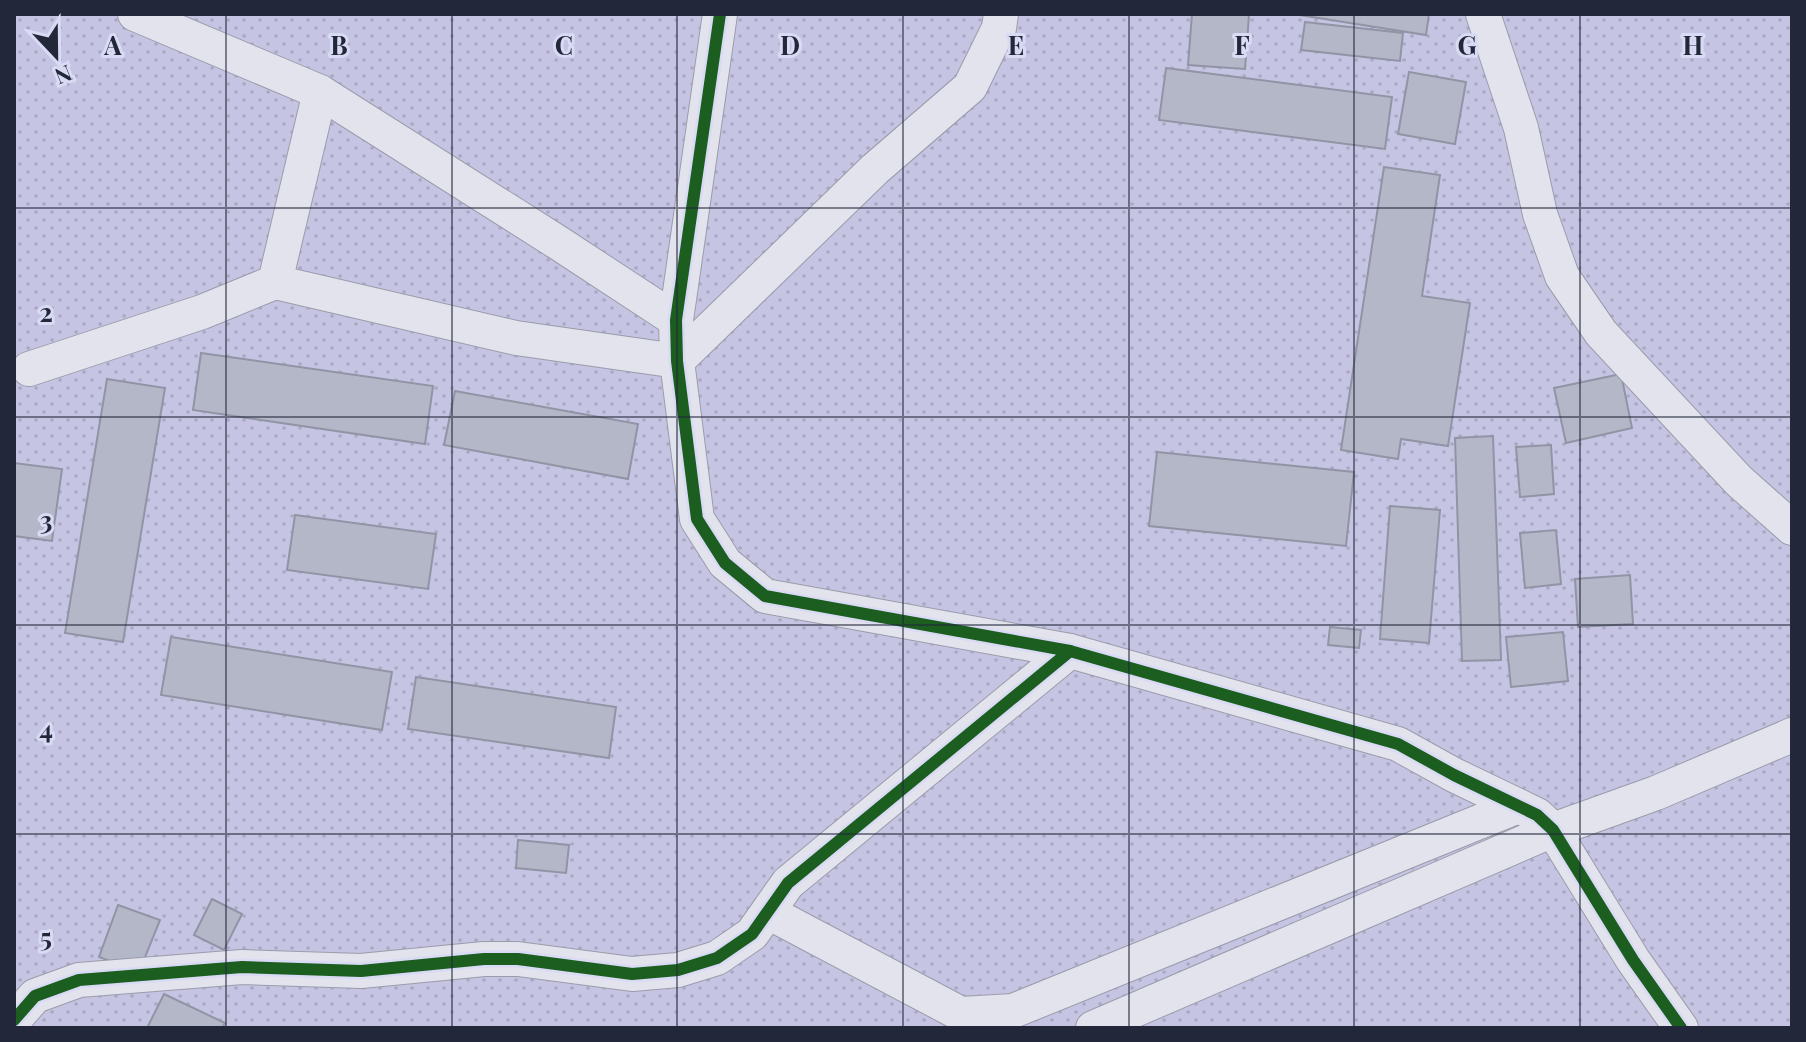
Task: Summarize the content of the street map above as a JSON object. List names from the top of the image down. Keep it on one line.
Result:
{"north":"bottom","grid":{"columns":["A","B","C","D","E","F","G","H"],"rows":["2","3","4","5"]}}
